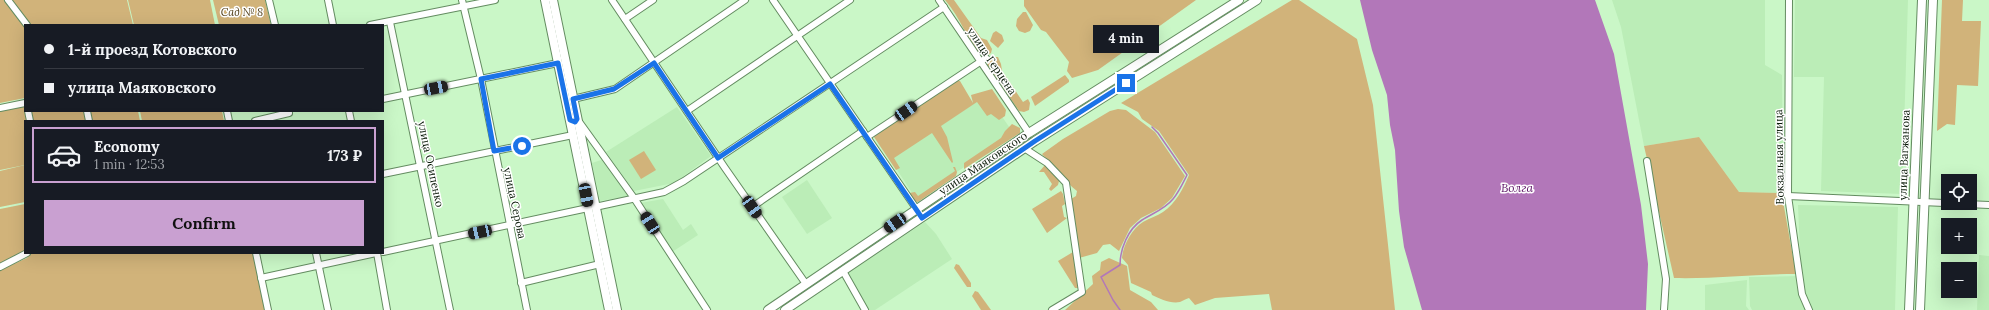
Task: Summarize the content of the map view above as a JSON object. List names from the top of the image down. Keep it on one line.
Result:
{"streets":{"main road":["улица Вагжанова","улица Маяковского"],"street":["улица Герцена","Вокзальная улица","улица Осипенко","улица Серова"]},"crossings":[["улица Герцена","улица Маяковского"]],"water":["Волга"],"parks":["Сад № 8"],"page":{"banner":["1-й проезд Котовского","улица Маяковского"],"bubble":"4 min","list":[{"name":"Economy","note":"1 min · 12:53","value":"173 ₽"}],"map_buttons":["+","−"],"buttons":"Confirm"}}
